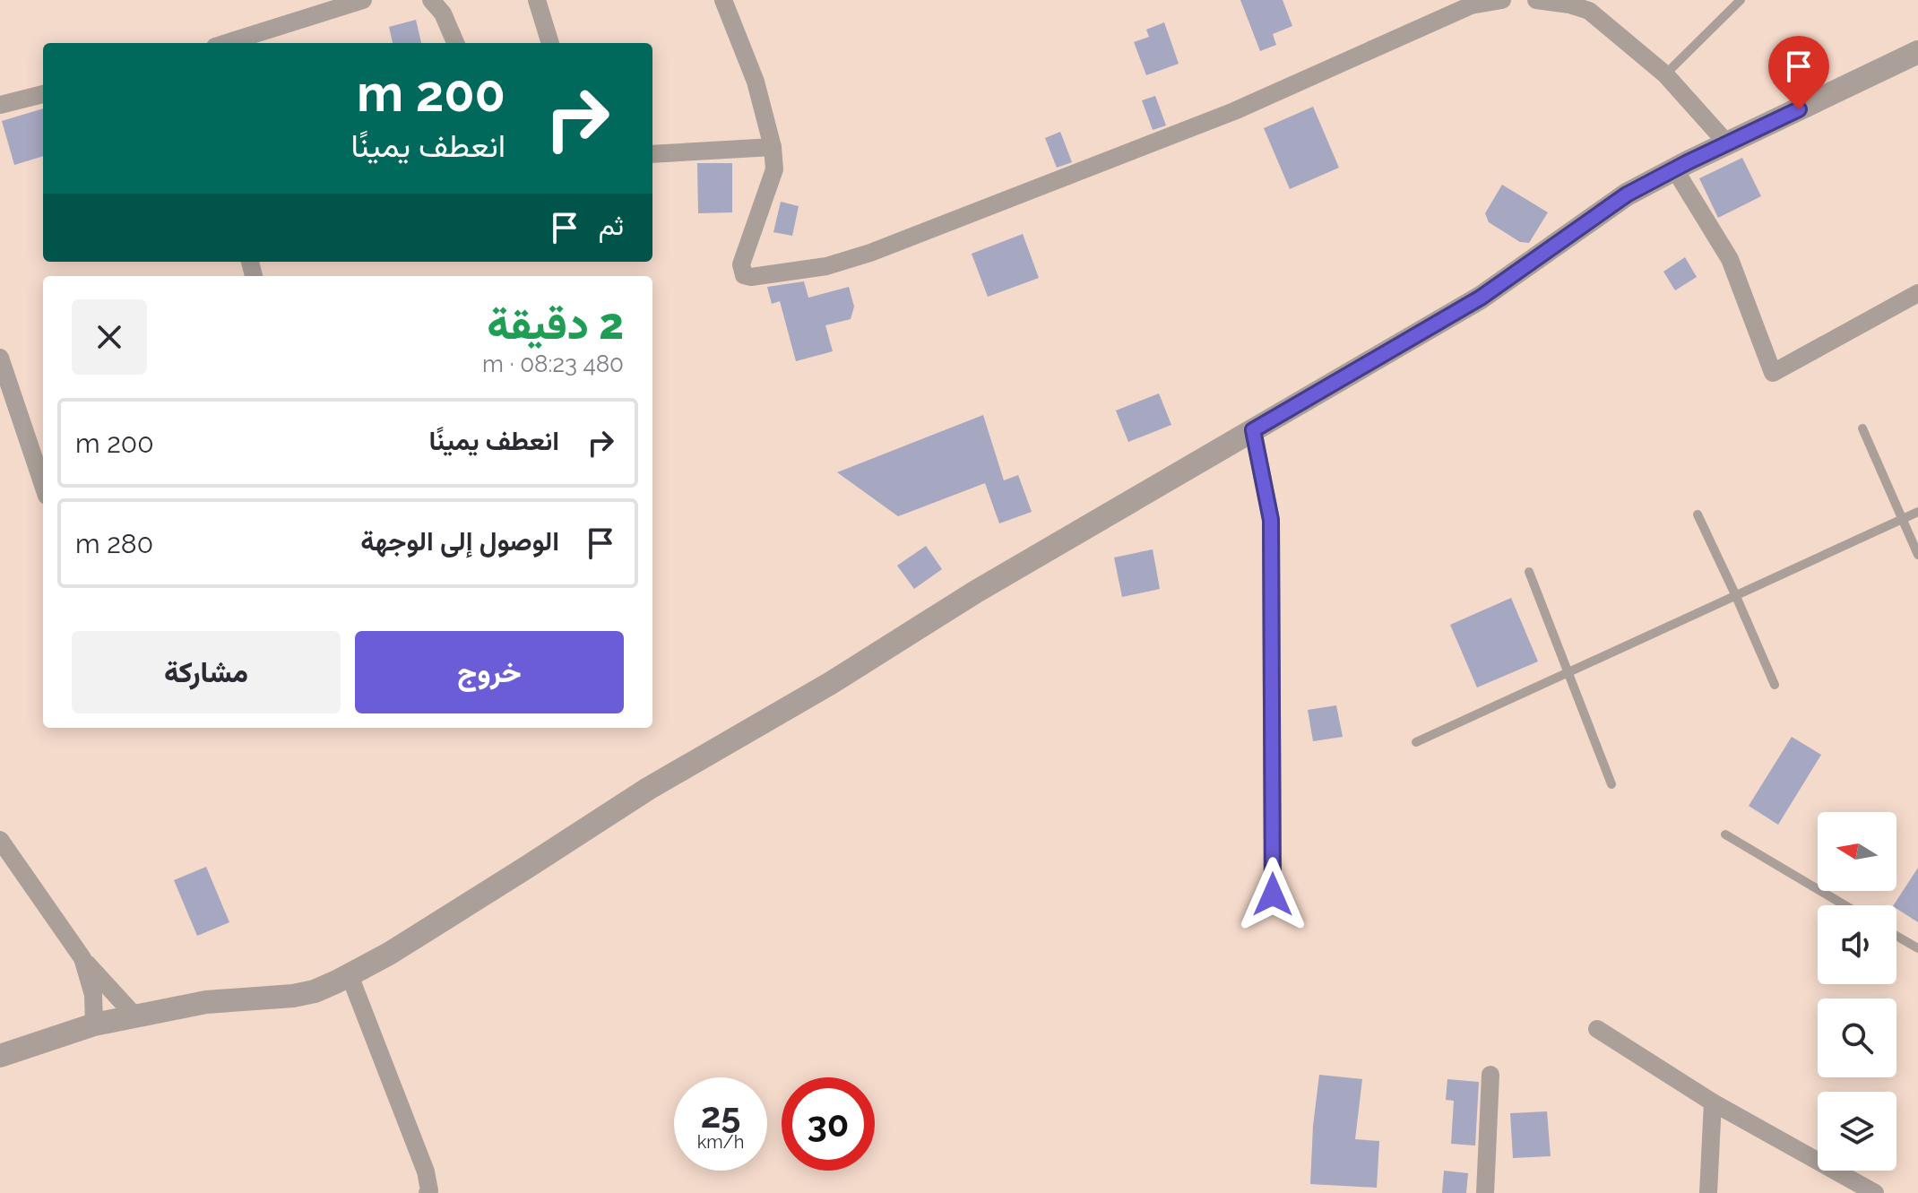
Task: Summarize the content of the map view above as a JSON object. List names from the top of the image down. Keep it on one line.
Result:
{"north":"left","page":{"turn":["200 m","انعطف يمينًا"],"then":"ثم","heading":["2 دقيقة","480 m · 08:23"],"list":[{"name":"انعطف يمينًا","value":"200 m"},{"name":"الوصول إلى الوجهة","value":"280 m"}],"buttons":["خروج","مشاركة"],"speed":"25 km/h","limit":"30"}}
